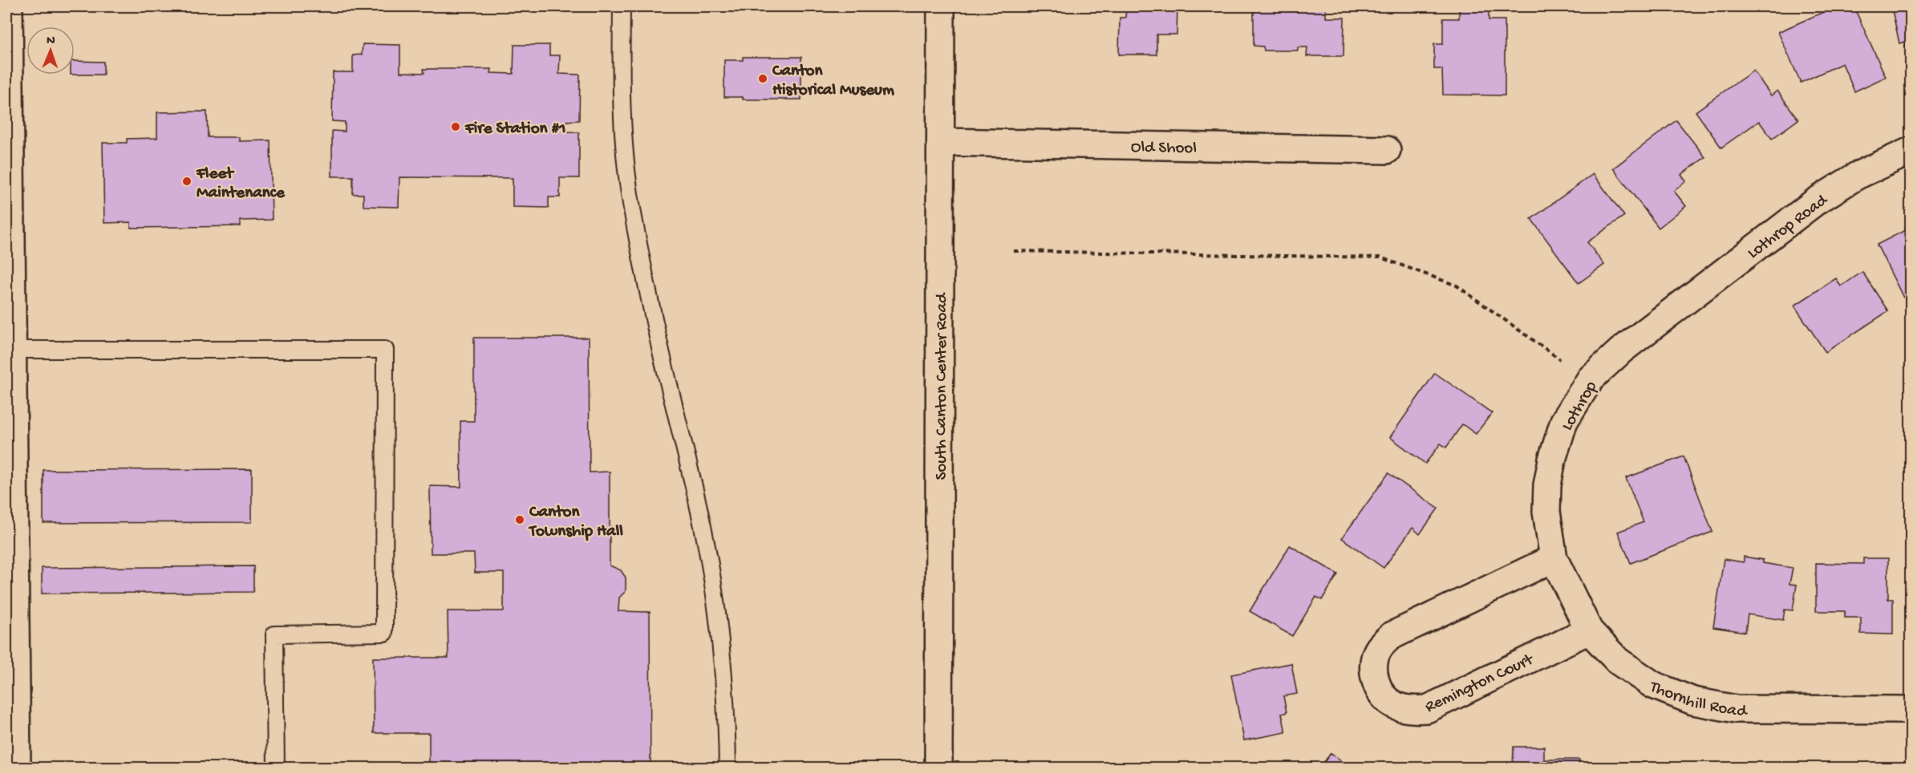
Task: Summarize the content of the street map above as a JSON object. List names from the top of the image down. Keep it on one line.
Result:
{"streets":{"street":["Old Shool","Lothrop Road","South Canton Center Road","Lothrop","Remington Court","Thornhill Road"]},"crossings":[["Old Shool","South Canton Center Road"],["Lothrop Road","Lothrop"],["Lothrop","Remington Court"],["Lothrop","Thornhill Road"],["Remington Court","Thornhill Road"]],"places":["Canton Historical Museum","Fire Station #1","Fleet Maintenance","Canton Township Hall"],"north":"top"}
